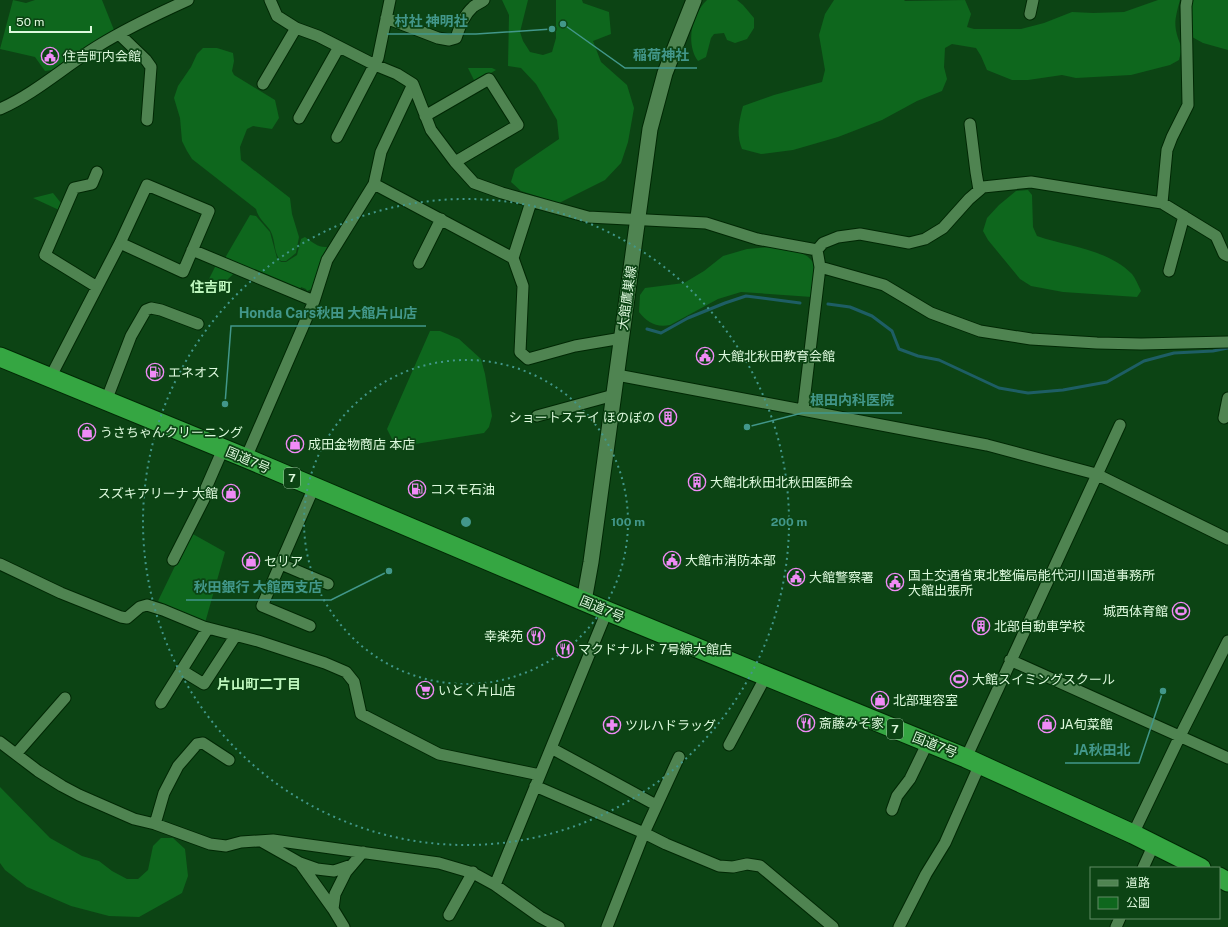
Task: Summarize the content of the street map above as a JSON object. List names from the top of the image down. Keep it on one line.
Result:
{"streets":{"highway":["国道7号","7"],"main road":["大館鷹巣線"]},"crossings":[["大館鷹巣線","国道7号"]],"districts":["住吉町","片山町二丁目"],"places":{"other":["稲荷神社","村社 神明社","Honda Cars秋田 大館片山店","根田内科医院","秋田銀行 大館西支店","JA秋田北"],"public building":["住吉町内会館","大館北秋田教育会館","大館市消防本部","大館警察署","国土交通省東北整備局能代河川国道事務所 大館出張所"],"fuel station":["エネオス","コスモ石油"],"building":["ショートステイ ほのぼの","大館北秋田北秋田医師会","北部自動車学校"],"shop":["うさちゃんクリーニング","成田金物商店 本店","スズキアリーナ 大館","セリア","北部理容室","JA旬菜館"],"sports":["城西体育館","大館スイミングスクール"],"restaurant":["幸楽苑","マクドナルド 7号線大館店","斎藤みそ家"],"supermarket":["いとく片山店"],"pharmacy":["ツルハドラッグ"]},"legend":["道路","公園"],"scale_bar":"50 m","rings":["100 m","200 m"]}
